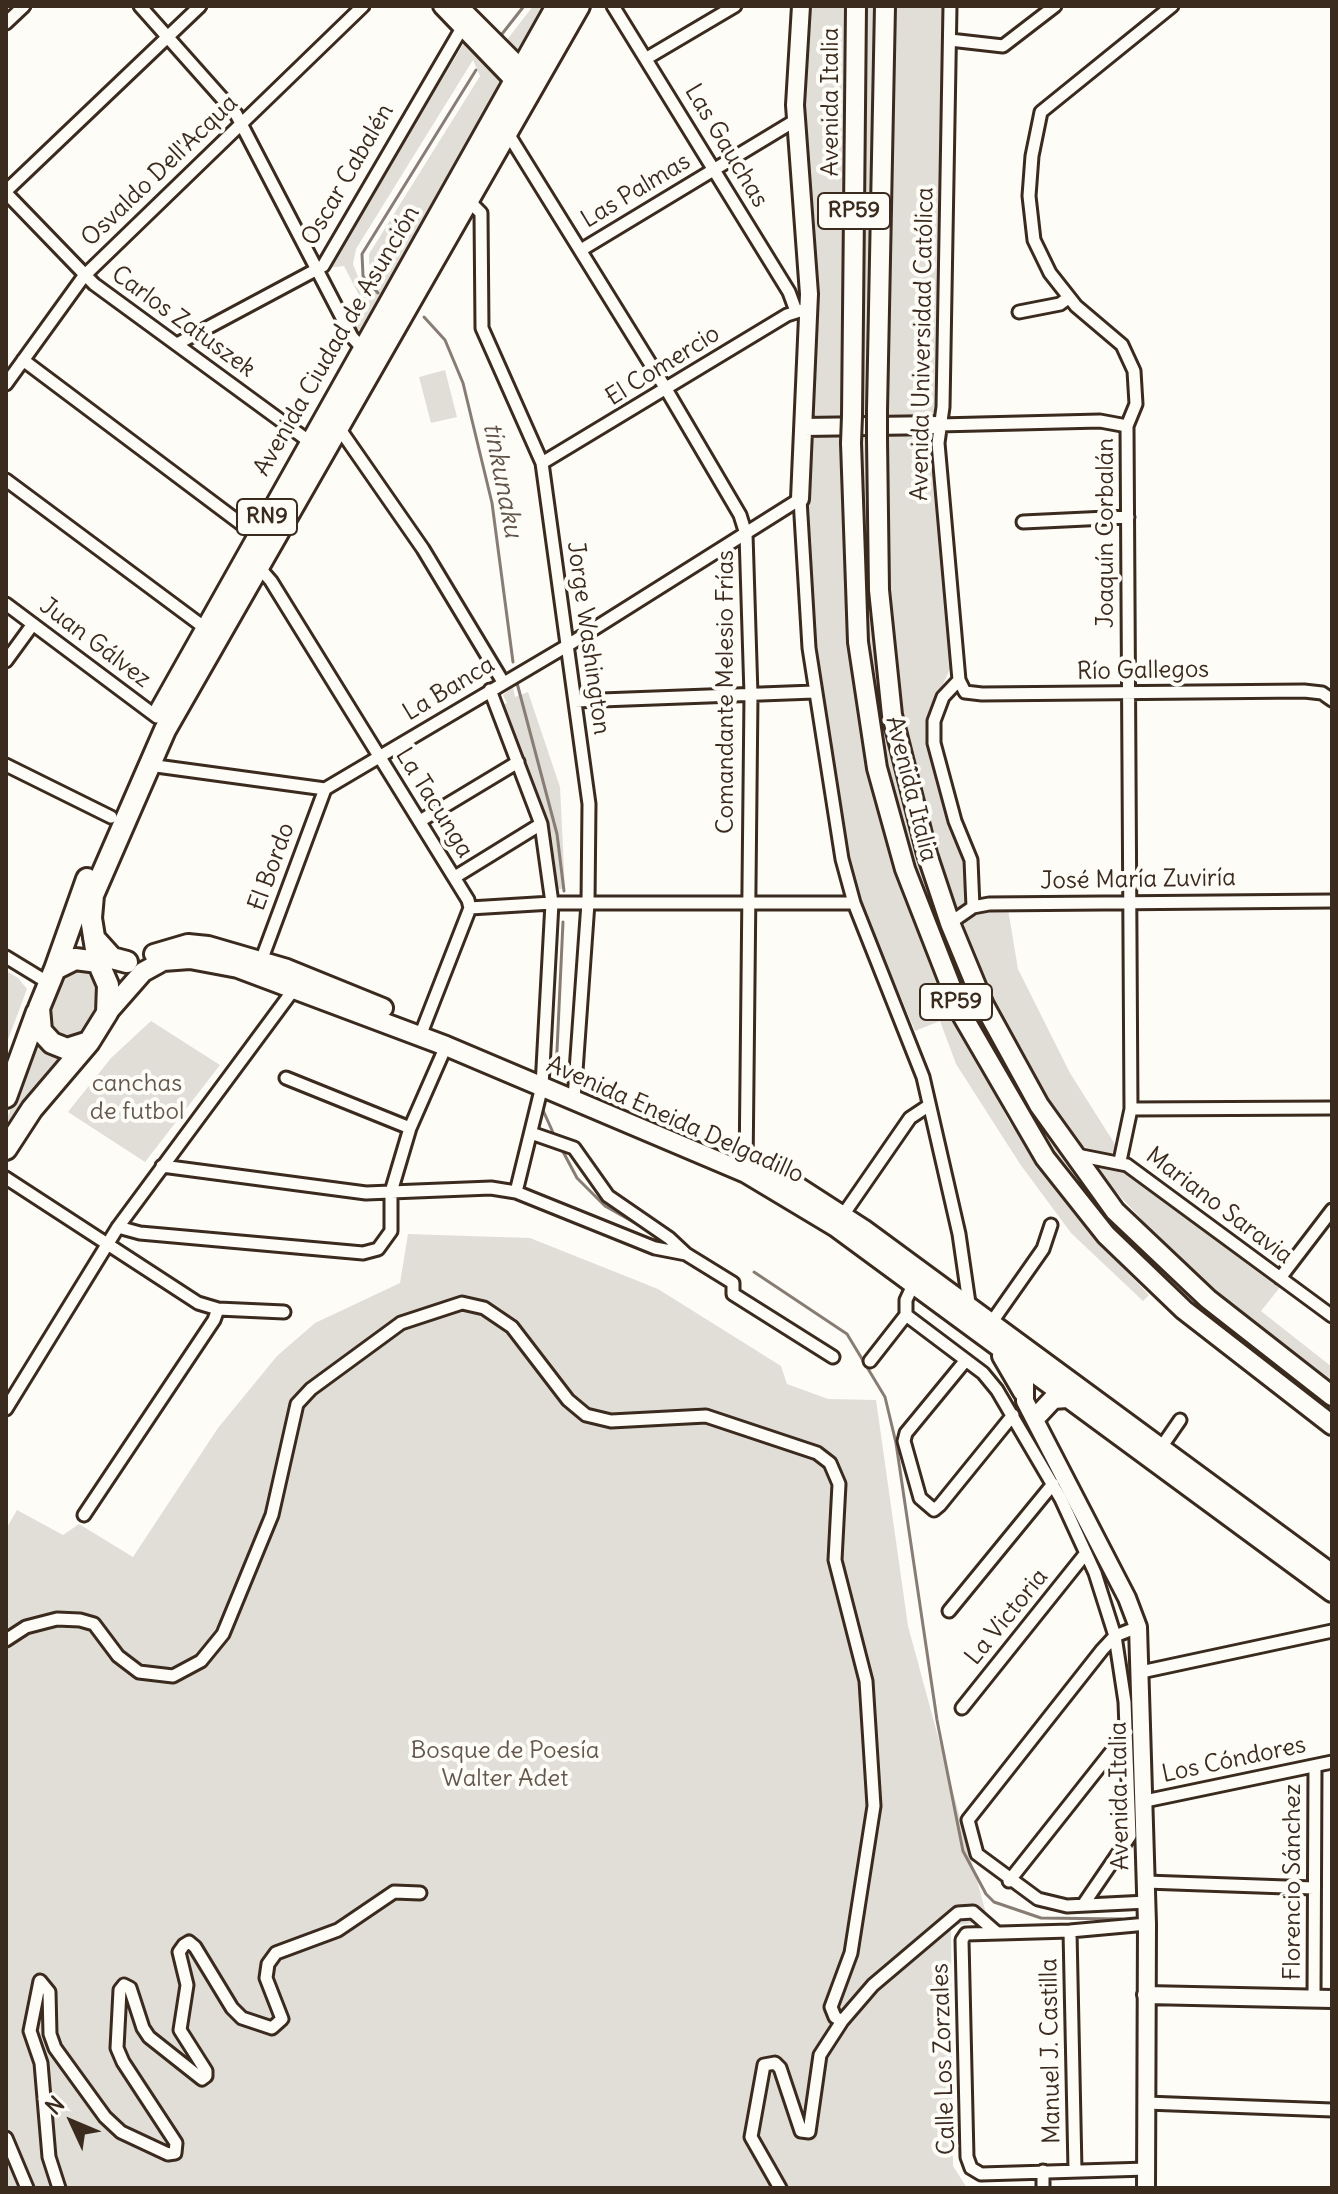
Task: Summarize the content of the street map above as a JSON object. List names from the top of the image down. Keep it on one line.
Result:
{"streets":{"highway":["Avenida Ciudad de Asunción","RN9"],"main road":["Avenida Italia","RP59","Avenida Eneida Delgadillo"],"street":["Las Gauchas","Osvaldo Dell'Acqua","Oscar Cabalén","Las Palmas","Carlos Zatuszek","Avenida Universidad Católica","El Comercio","Joaquín Corbalán","Jorge Washington","Juan Gálvez","Río Gallegos","La Banca","Comandante Melesio Frías","La Tacunga","El Bordo","José María Zuviría","Mariano Saravia","La Victoria","Los Cóndores","Florencio Sánchez","Manuel J. Castilla","Calle Los Zorzales"]},"crossings":[["Avenida Italia","Avenida Eneida Delgadillo"],["Avenida Italia","Mariano Saravia"],["Avenida Italia","Los Cóndores"],["Las Gauchas","Las Palmas"],["Las Gauchas","El Comercio"],["Osvaldo Dell'Acqua","Carlos Zatuszek"],["Oscar Cabalén","Carlos Zatuszek"],["Las Palmas","Comandante Melesio Frías"],["Carlos Zatuszek","Avenida Ciudad de Asunción"],["Avenida Ciudad de Asunción","RN9"],["Avenida Ciudad de Asunción","Jorge Washington"],["Avenida Ciudad de Asunción","Juan Gálvez"],["Avenida Ciudad de Asunción","Comandante Melesio Frías"],["Avenida Ciudad de Asunción","La Tacunga"],["Avenida Ciudad de Asunción","Avenida Eneida Delgadillo"],["Avenida Universidad Católica","Río Gallegos"],["El Comercio","Jorge Washington"],["El Comercio","Comandante Melesio Frías"],["RN9","Avenida Eneida Delgadillo"],["Joaquín Corbalán","Río Gallegos"],["Joaquín Corbalán","José María Zuviría"],["Joaquín Corbalán","Mariano Saravia"],["Jorge Washington","La Banca"],["Jorge Washington","Avenida Eneida Delgadillo"],["La Banca","Comandante Melesio Frías"],["La Banca","La Tacunga"],["La Banca","El Bordo"],["Comandante Melesio Frías","Avenida Eneida Delgadillo"],["El Bordo","Avenida Eneida Delgadillo"],["Los Cóndores","Florencio Sánchez"],["Manuel J. Castilla","Calle Los Zorzales"]],"water":["tinkunaku"],"parks":["canchas de futbol","Bosque de Poesía Walter Adet"],"north":"top left"}
